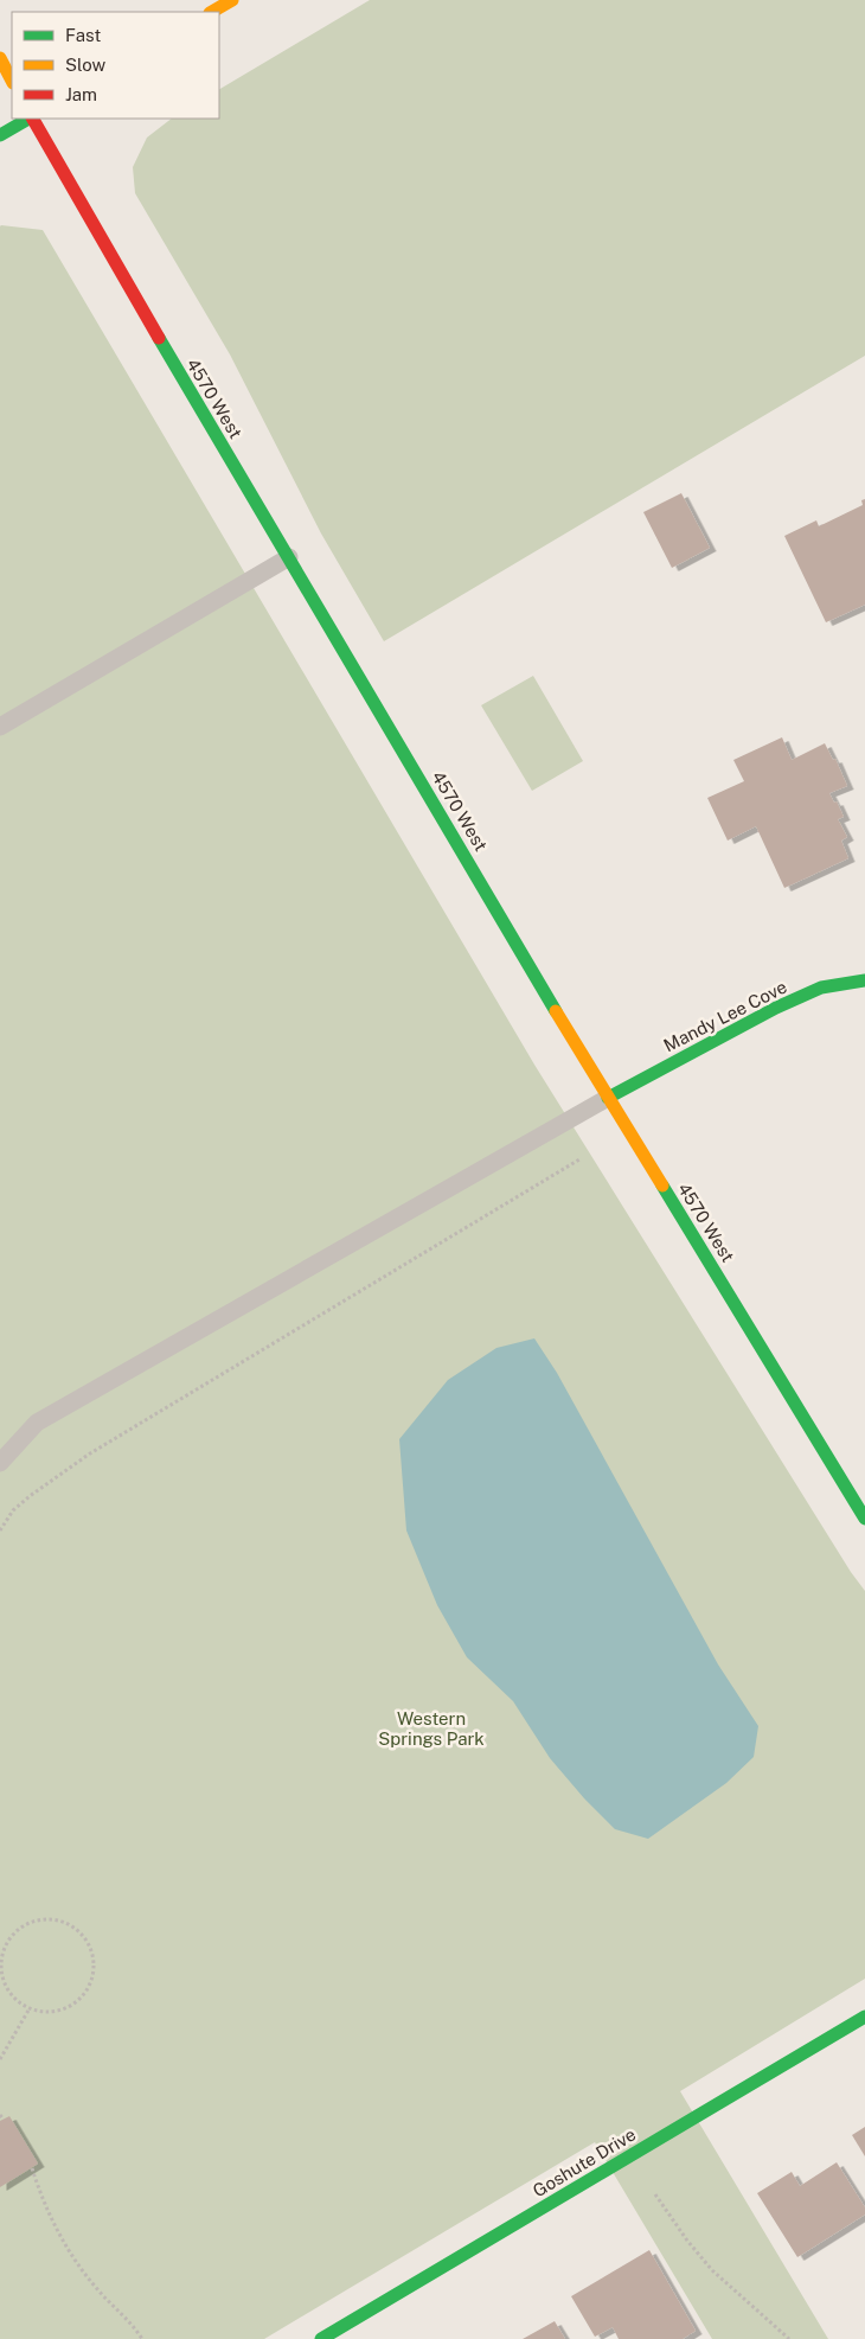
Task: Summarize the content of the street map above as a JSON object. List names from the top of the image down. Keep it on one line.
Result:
{"streets":{"main road":["4570 West","Mandy Lee Cove","Goshute Drive"]},"crossings":[["4570 West","Mandy Lee Cove"]],"parks":["Western Springs Park"],"legend":["Fast","Slow","Jam"]}
